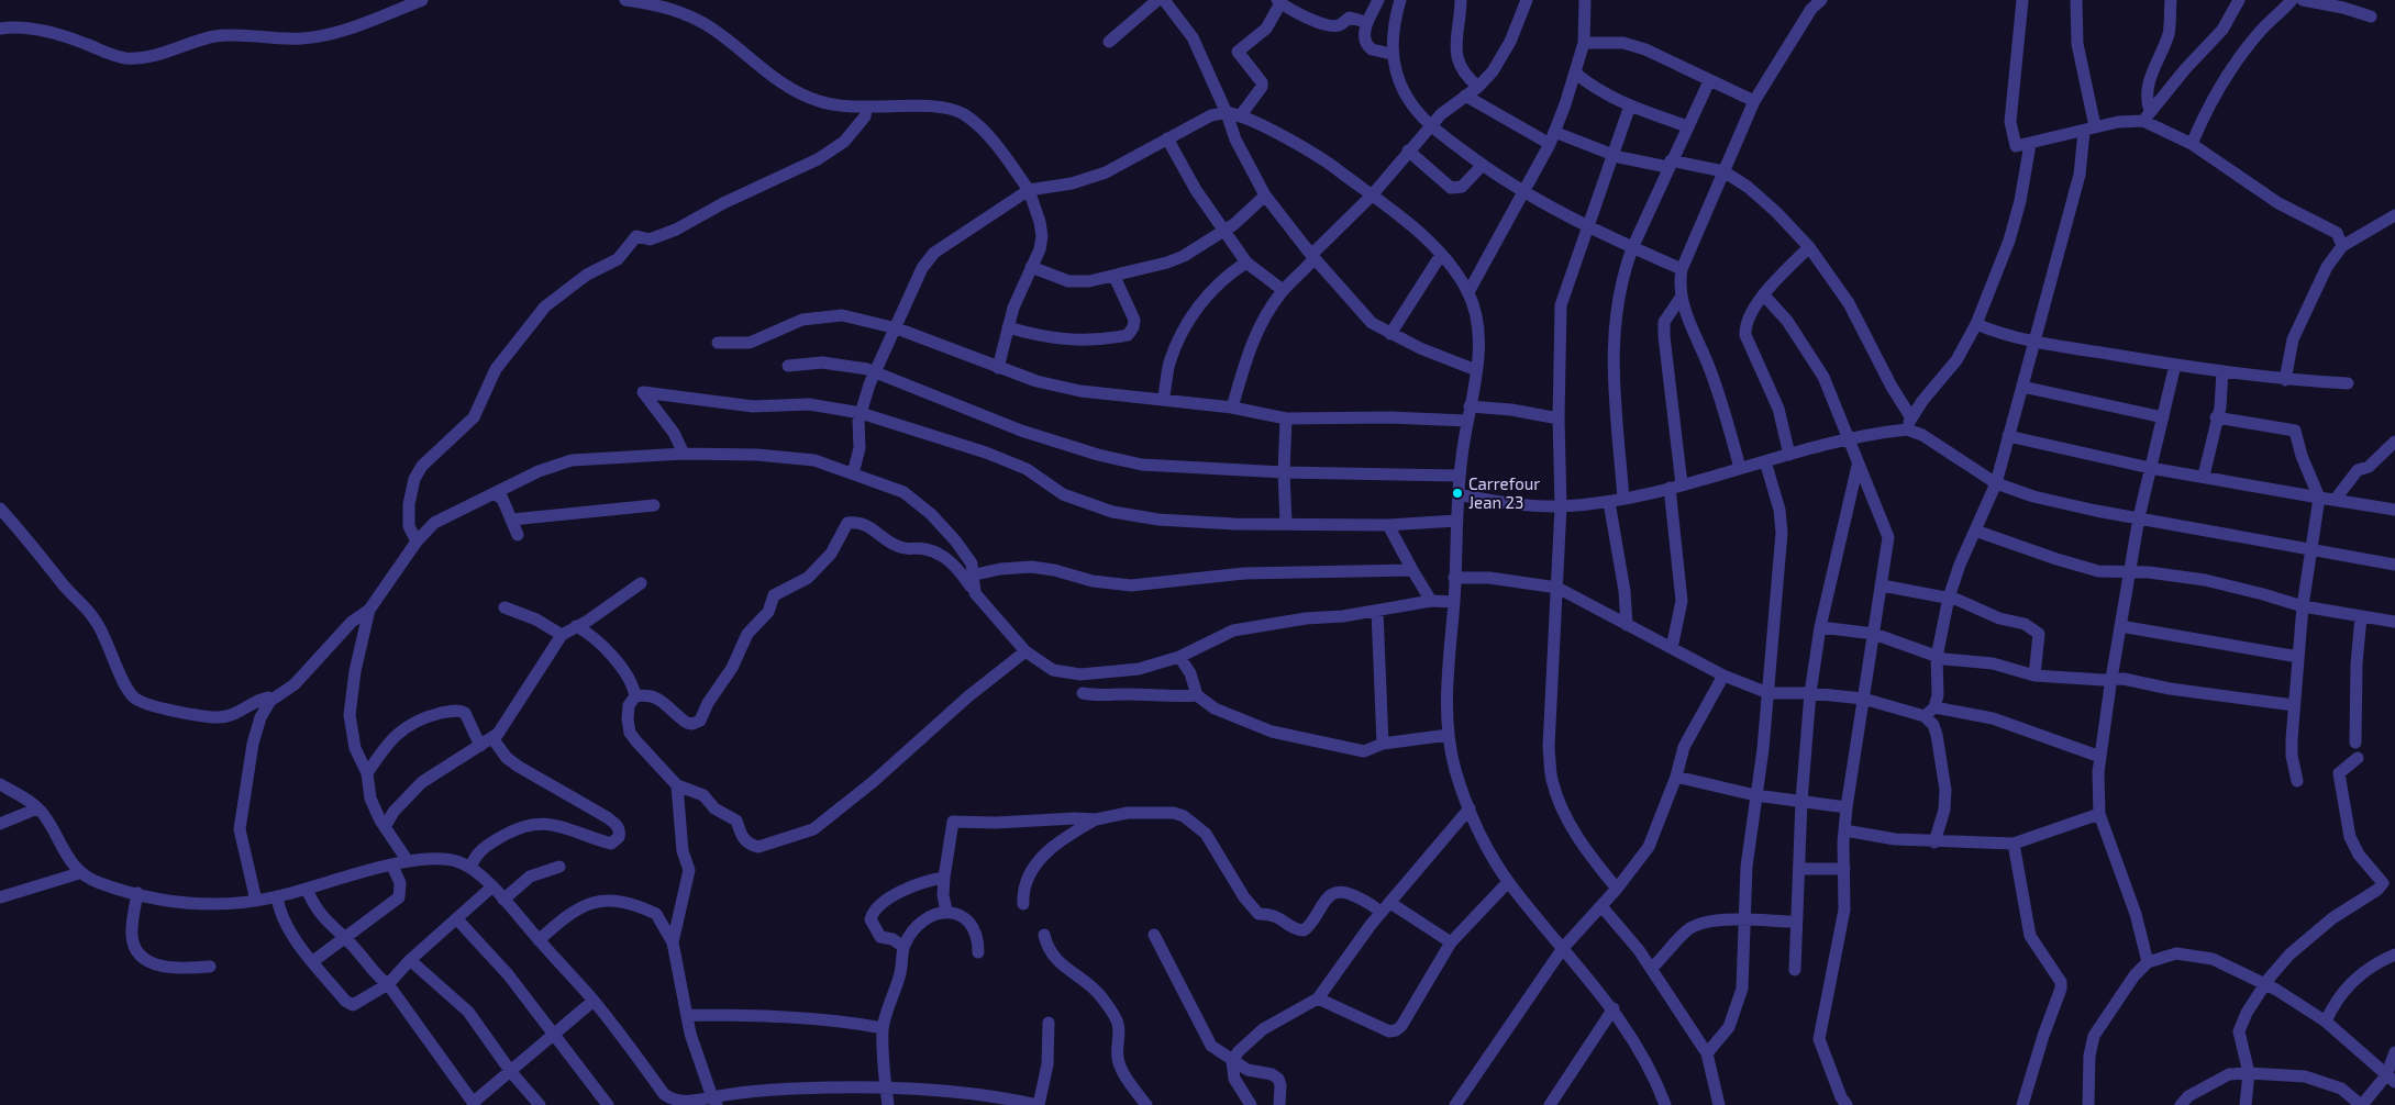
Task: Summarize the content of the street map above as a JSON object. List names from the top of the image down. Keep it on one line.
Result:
{"places":["Carrefour Jean 23"]}
